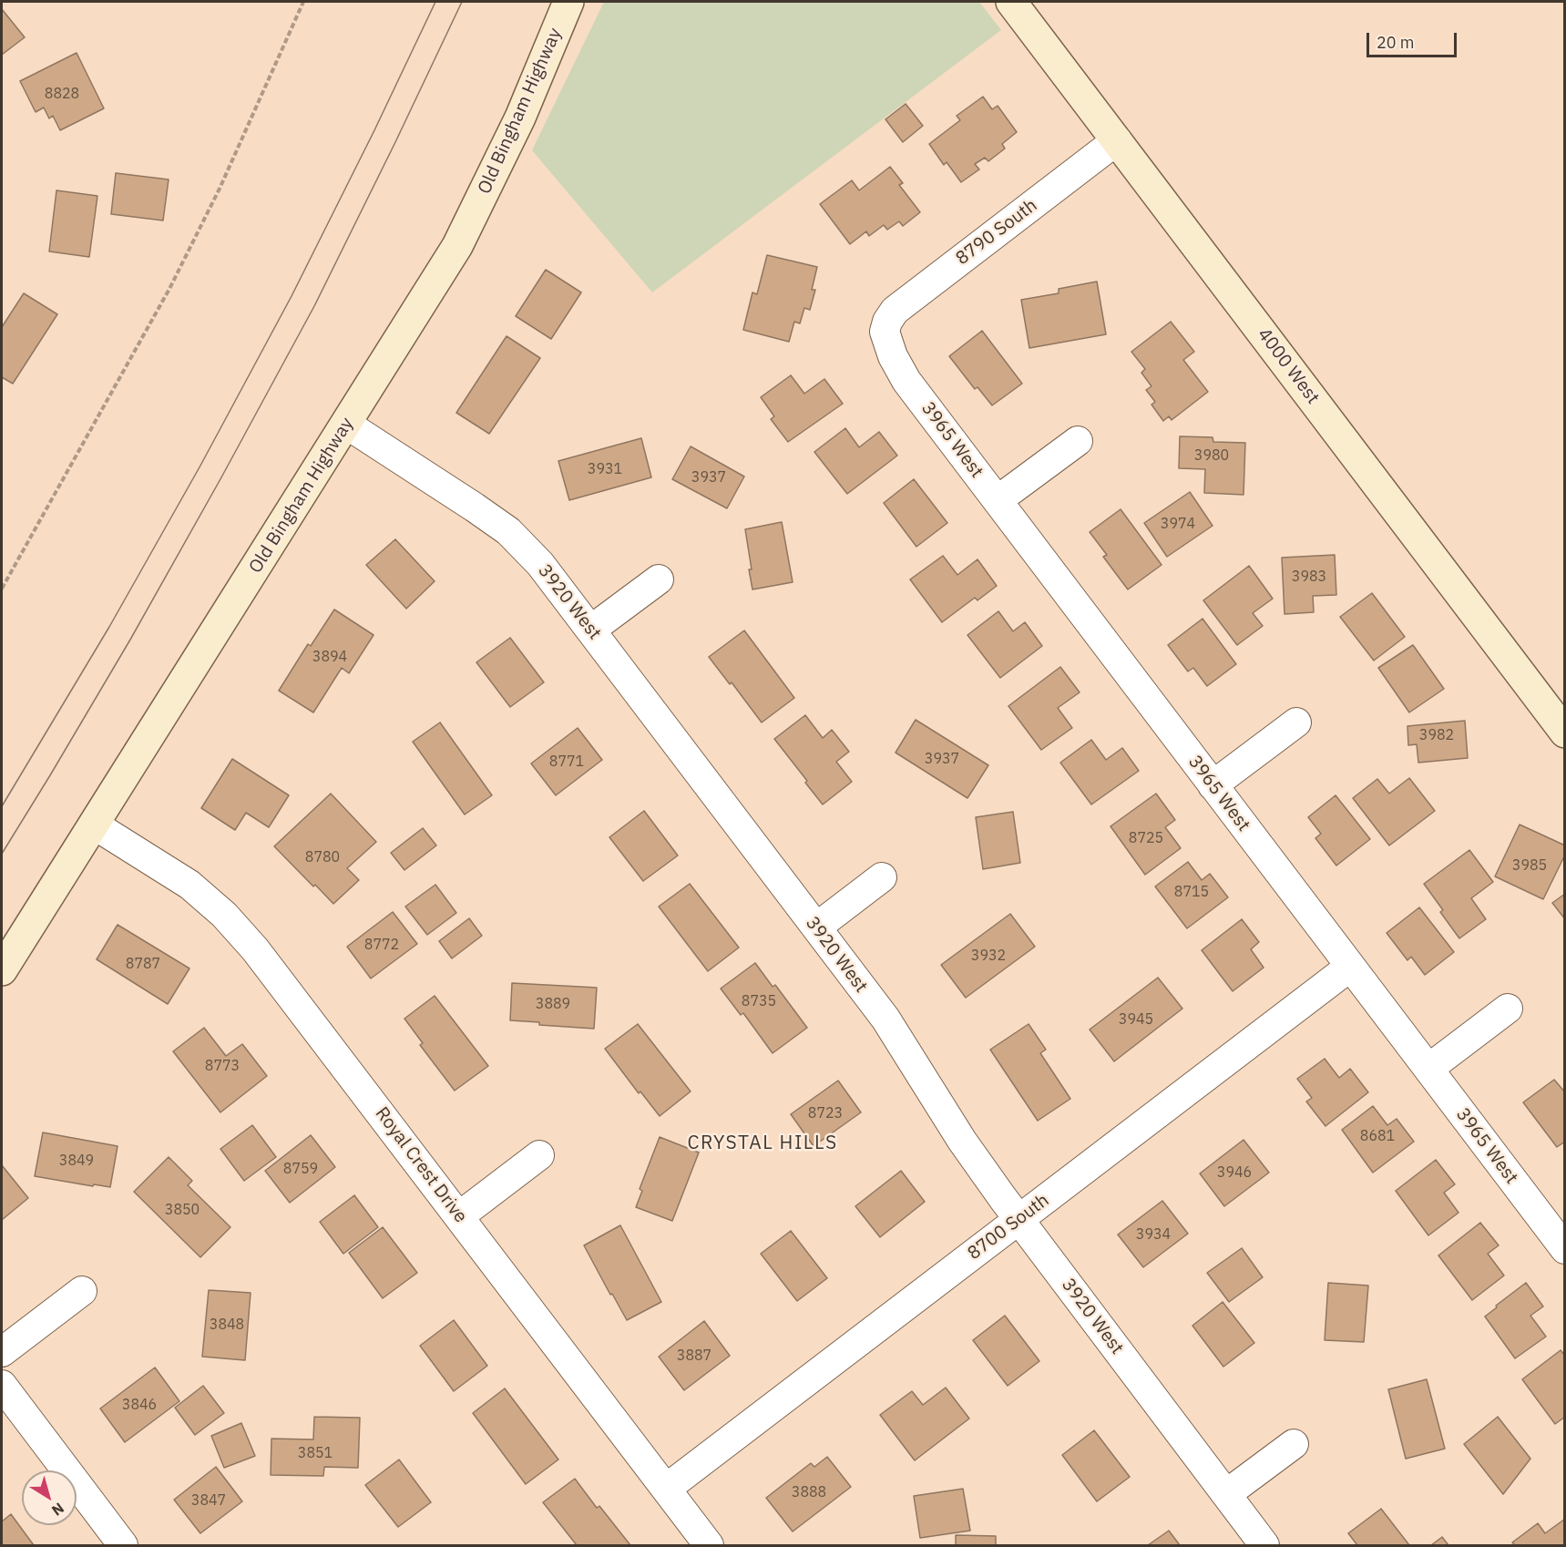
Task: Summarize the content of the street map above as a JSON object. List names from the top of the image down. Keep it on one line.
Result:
{"streets":{"street":["Old Bingham Highway","8790 South","4000 West","3965 West","3920 West","Royal Crest Drive","8700 South"]},"crossings":[["Old Bingham Highway","3920 West"],["Old Bingham Highway","Royal Crest Drive"],["8790 South","4000 West"],["8790 South","3965 West"],["3965 West","8700 South"],["3920 West","8700 South"],["Royal Crest Drive","8700 South"]],"districts":["CRYSTAL HILLS"],"house_numbers":["8828","3980","3931","3937","3974","3983","3894","3982","3937","8771","8725","8780","3985","8715","8772","3932","8787","8735","3889","3945","8773","8723","8681","3849","8759","3946","3850","3934","3848","3887","3846","3851","3888","3847"],"scale_bar":"20 m","north":"bottom right"}
